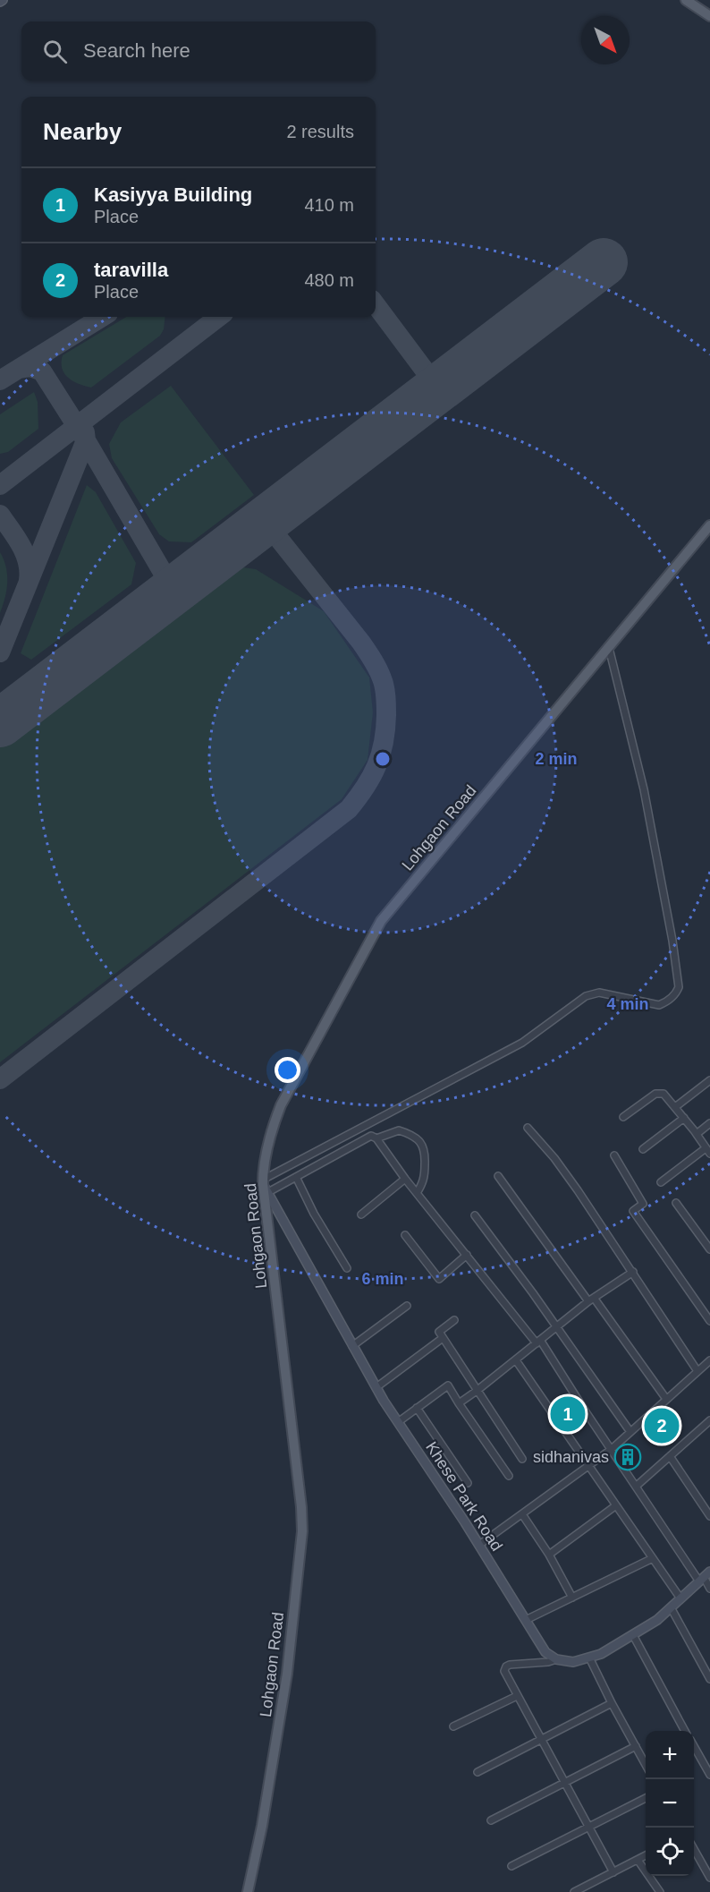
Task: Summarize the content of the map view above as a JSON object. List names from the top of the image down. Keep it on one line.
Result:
{"streets":{"main road":["Lohgaon Road"],"street":["Khese Park Road"]},"crossings":[["Lohgaon Road","Khese Park Road"]],"places":{"building":["sidhanivas"]},"north":"bottom right","page":{"search":"Search here","heading":["Nearby","2 results"],"list":[{"mark":"1","name":"Kasiyya Building","note":"Place","value":"410 m"},{"mark":"2","name":"taravilla","note":"Place","value":"480 m"}],"pins":["1","2"],"map_buttons":["+","−"]},"rings":["2 min","4 min","6 min"]}
